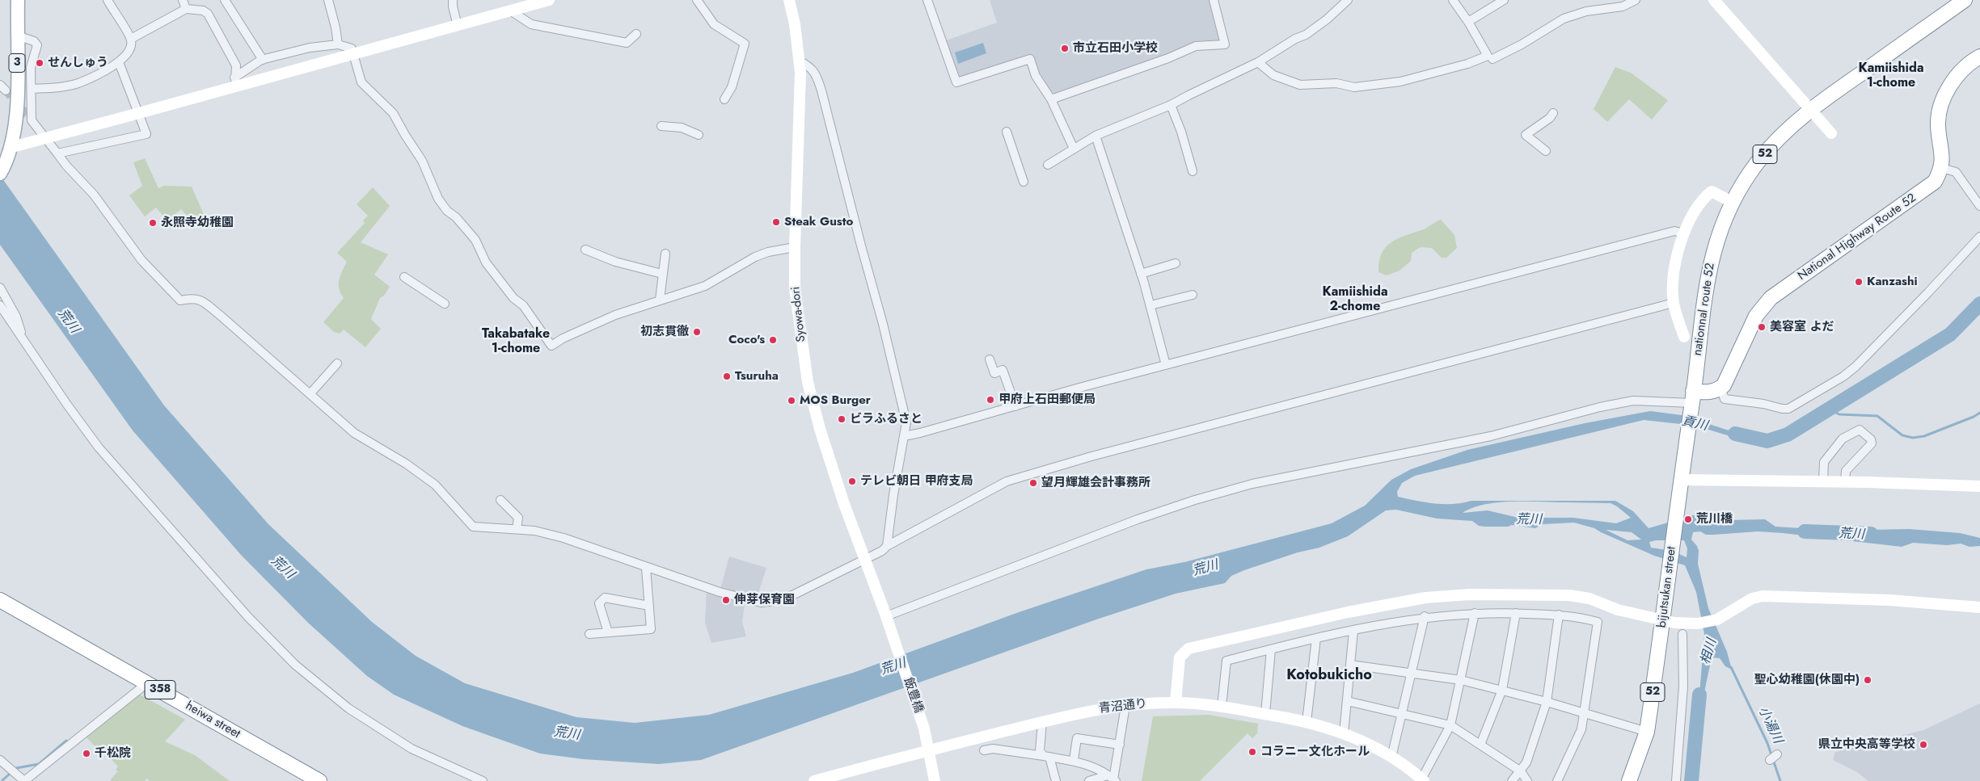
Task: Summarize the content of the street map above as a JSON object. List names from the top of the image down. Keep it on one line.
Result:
{"streets":{"highway":["52","National Highway Route 52","nationnal route 52","bijutsukan street","358","heiwa street"],"main road":["3"],"street":["Syowa-dori","飯豊橋","青沼通り"]},"crossings":[["nationnal route 52","bijutsukan street"],["Syowa-dori","飯豊橋"],["飯豊橋","青沼通り"]],"districts":["Kamiishida 1-chome","Kamiishida 2-chome","Takabatake 1-chome","Kotobukicho"],"water":["荒川","貢川","相川","小湯川"],"places":["市立石田小学校","せんしゅう","Steak Gusto","永照寺幼稚園","Kanzashi","美容室 よだ","初志貫徹","Coco's","Tsuruha","甲府上石田郵便局","MOS Burger","ビラふるさと","テレビ朝日 甲府支局","望月輝雄会計事務所","荒川橋","伸芽保育園","聖心幼稚園(休園中)","県立中央高等学校","コラニー文化ホール","千松院"]}
